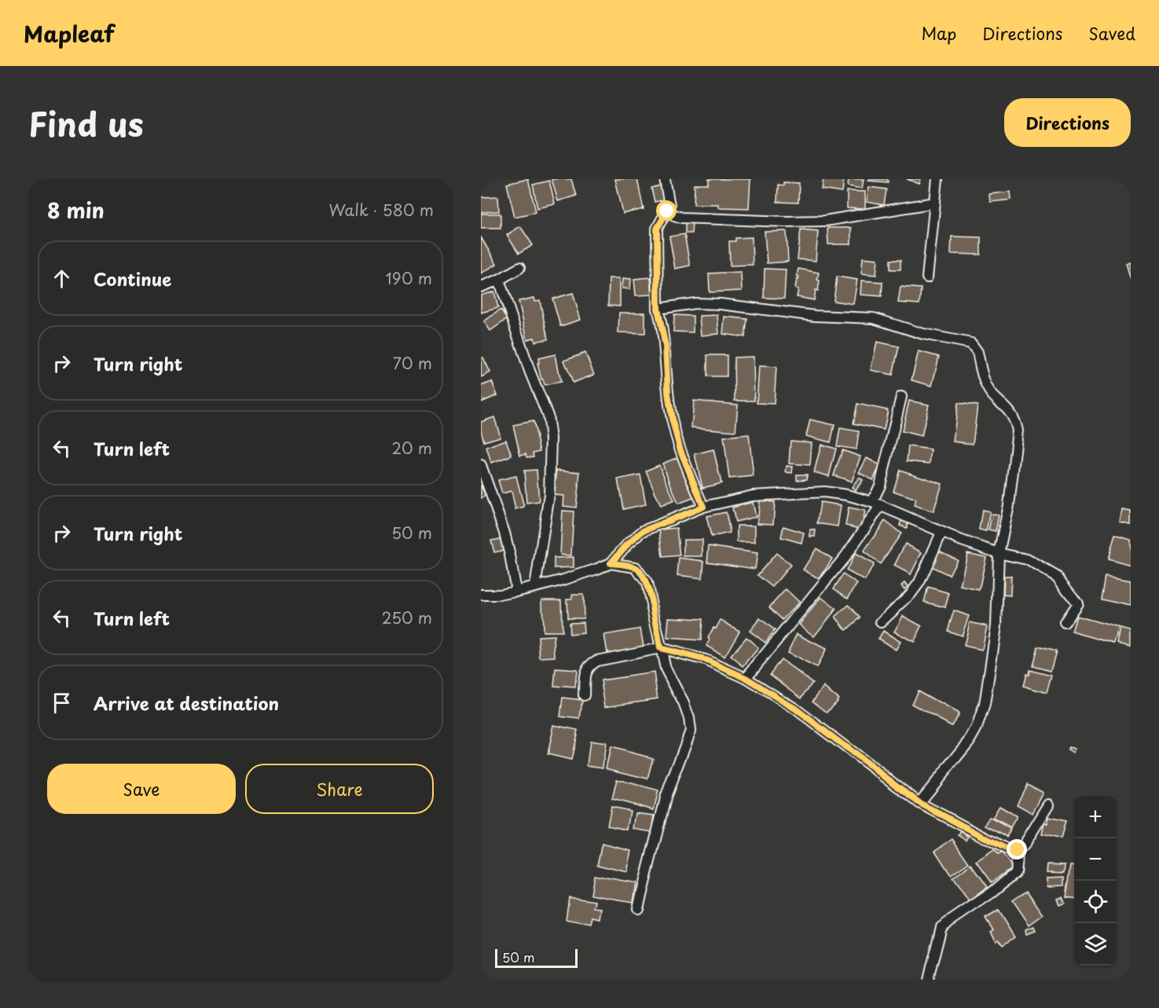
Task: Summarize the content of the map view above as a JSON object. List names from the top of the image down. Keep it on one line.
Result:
{"scale_bar":"50 m","page":{"header":"Mapleaf","nav":["Map","Directions","Saved"],"title":"Find us","buttons":["Directions",["Save","Share"]],"heading":["8 min","Walk · 580 m"],"list":[["Continue","190 m"],["Turn right","70 m"],["Turn left","20 m"],["Turn right","50 m"],["Turn left","250 m"],"Arrive at destination"],"map_buttons":["+","−"],"scale":"50 m"}}
